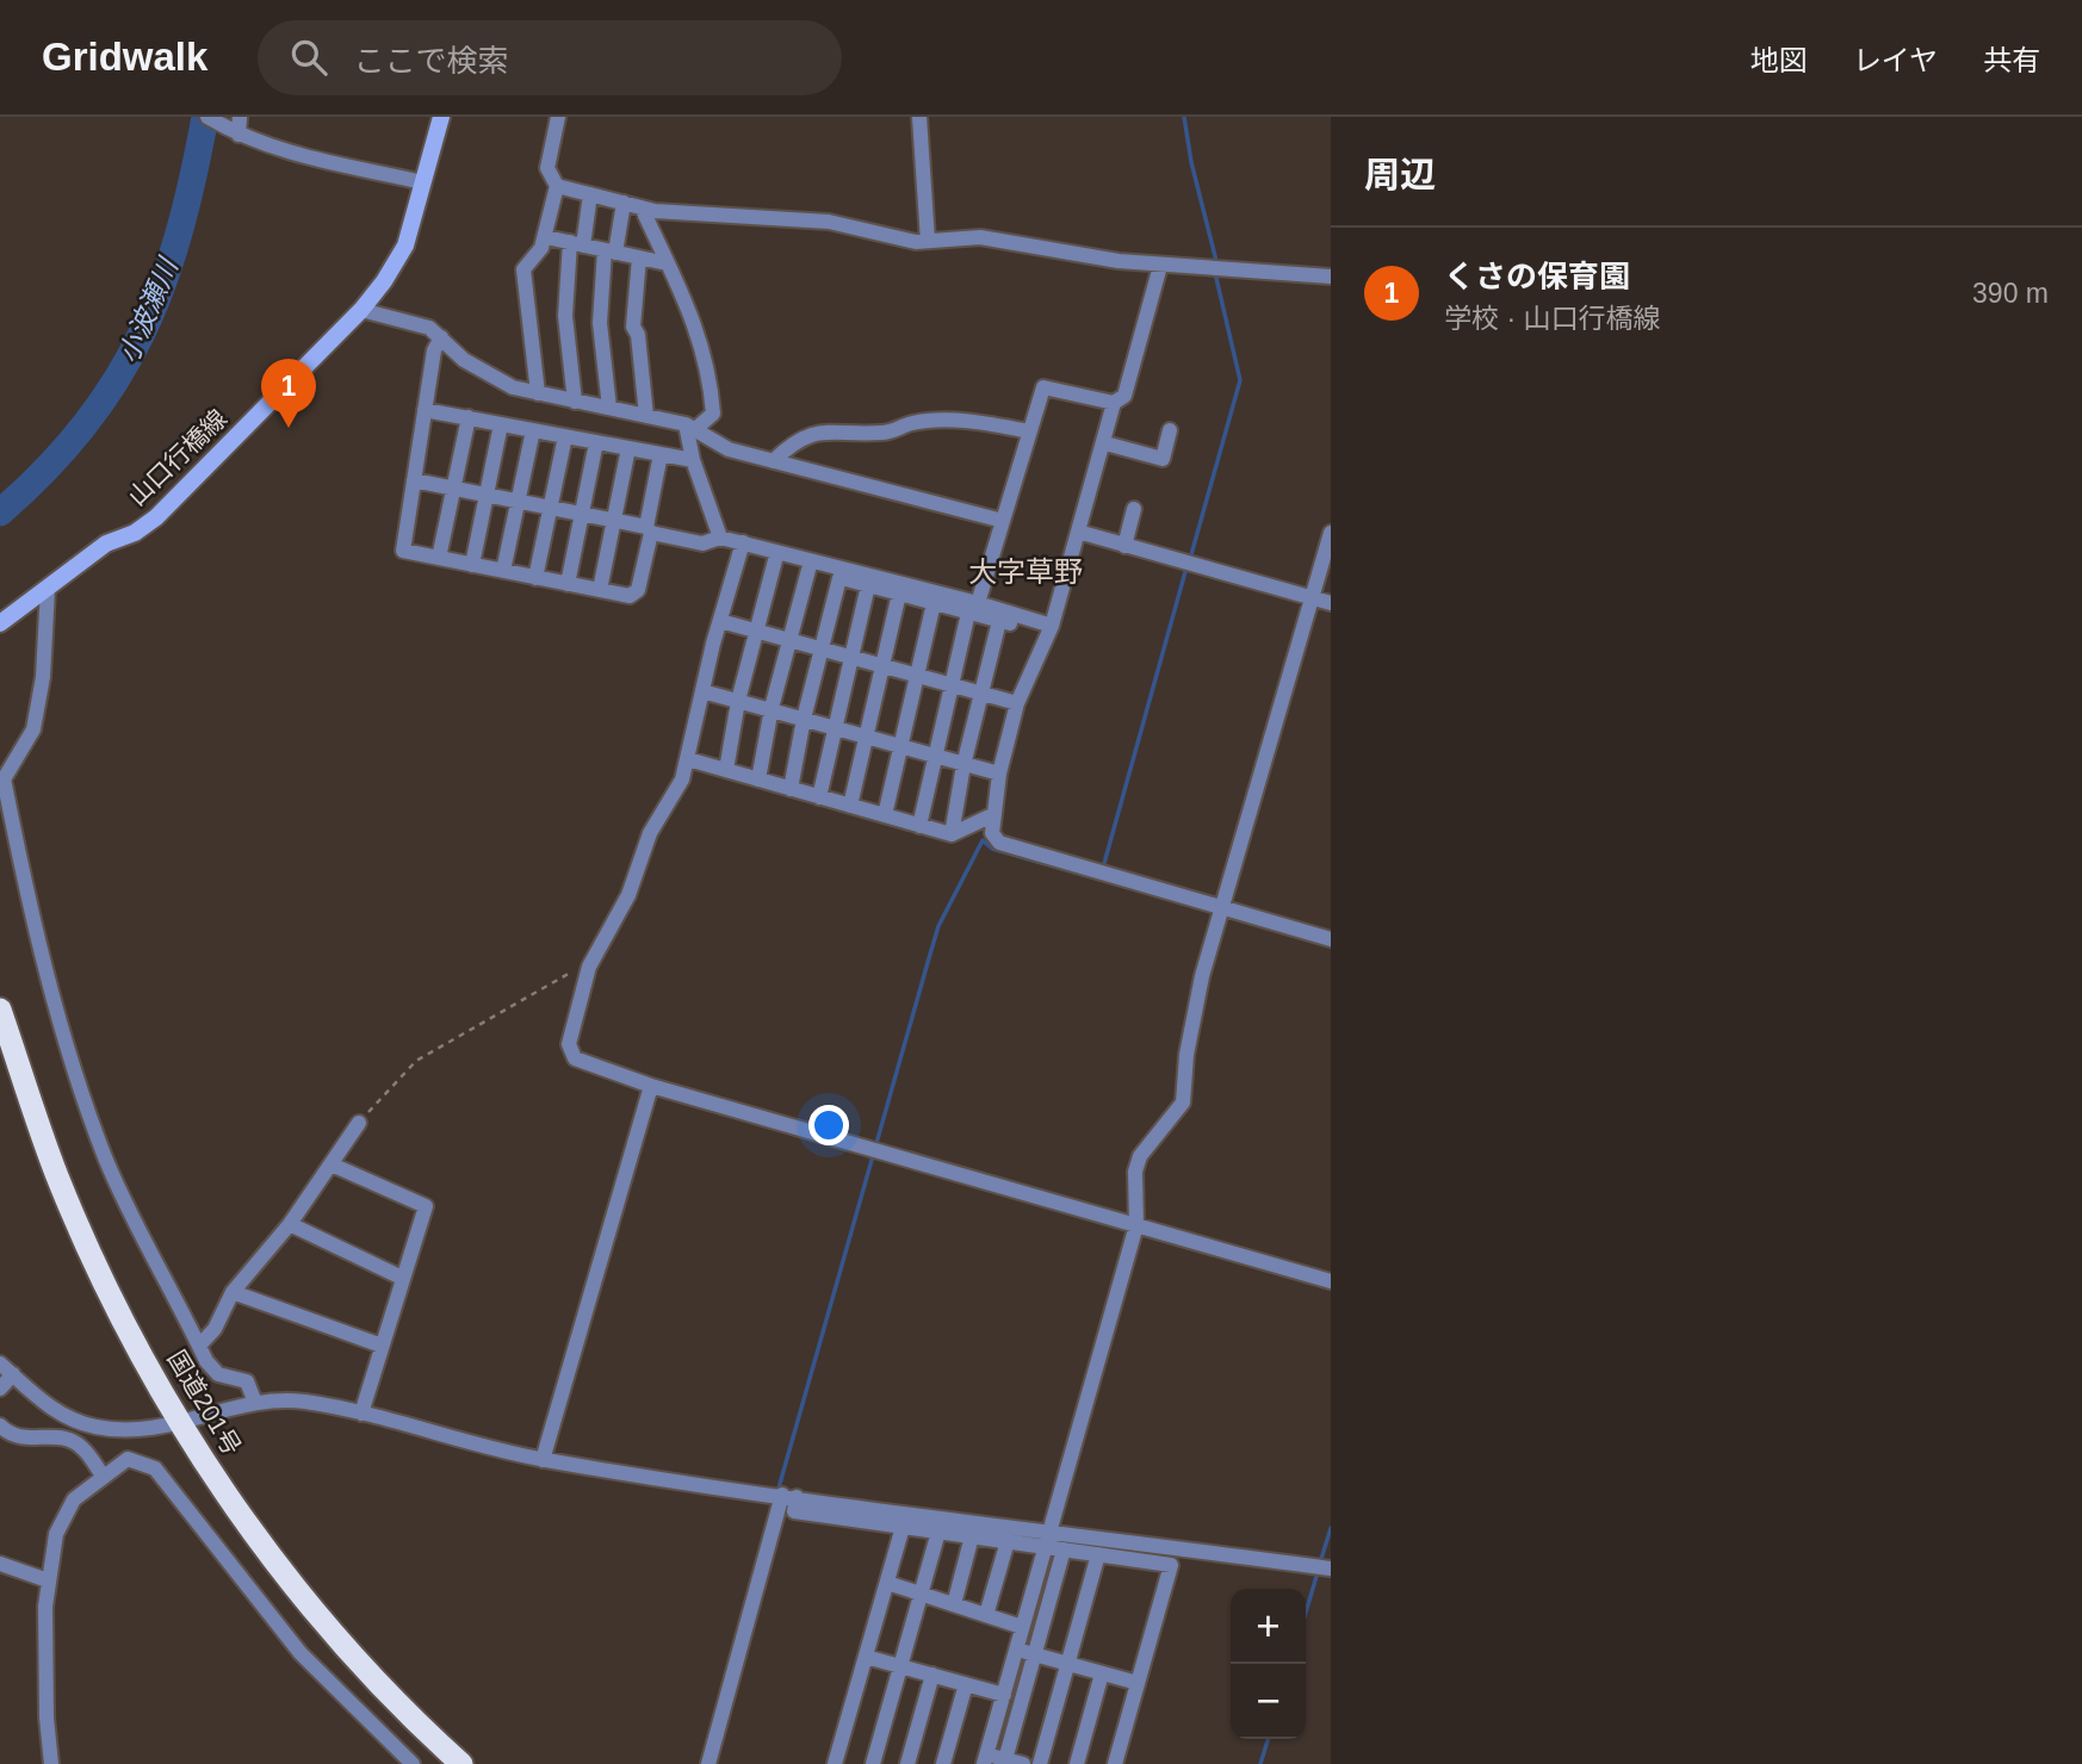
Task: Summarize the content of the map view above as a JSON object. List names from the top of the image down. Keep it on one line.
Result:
{"streets":{"highway":["国道201号"],"main road":["山口行橋線"]},"districts":["大字草野"],"water":["小波瀬川"],"page":{"header":"Gridwalk","search":"ここで検索","nav":["地図","レイヤ","共有"],"heading":"周辺","list":[{"mark":"1","name":"くさの保育園","note":"学校 · 山口行橋線","value":"390 m"}],"pins":"1","map_buttons":["+","−"]}}
